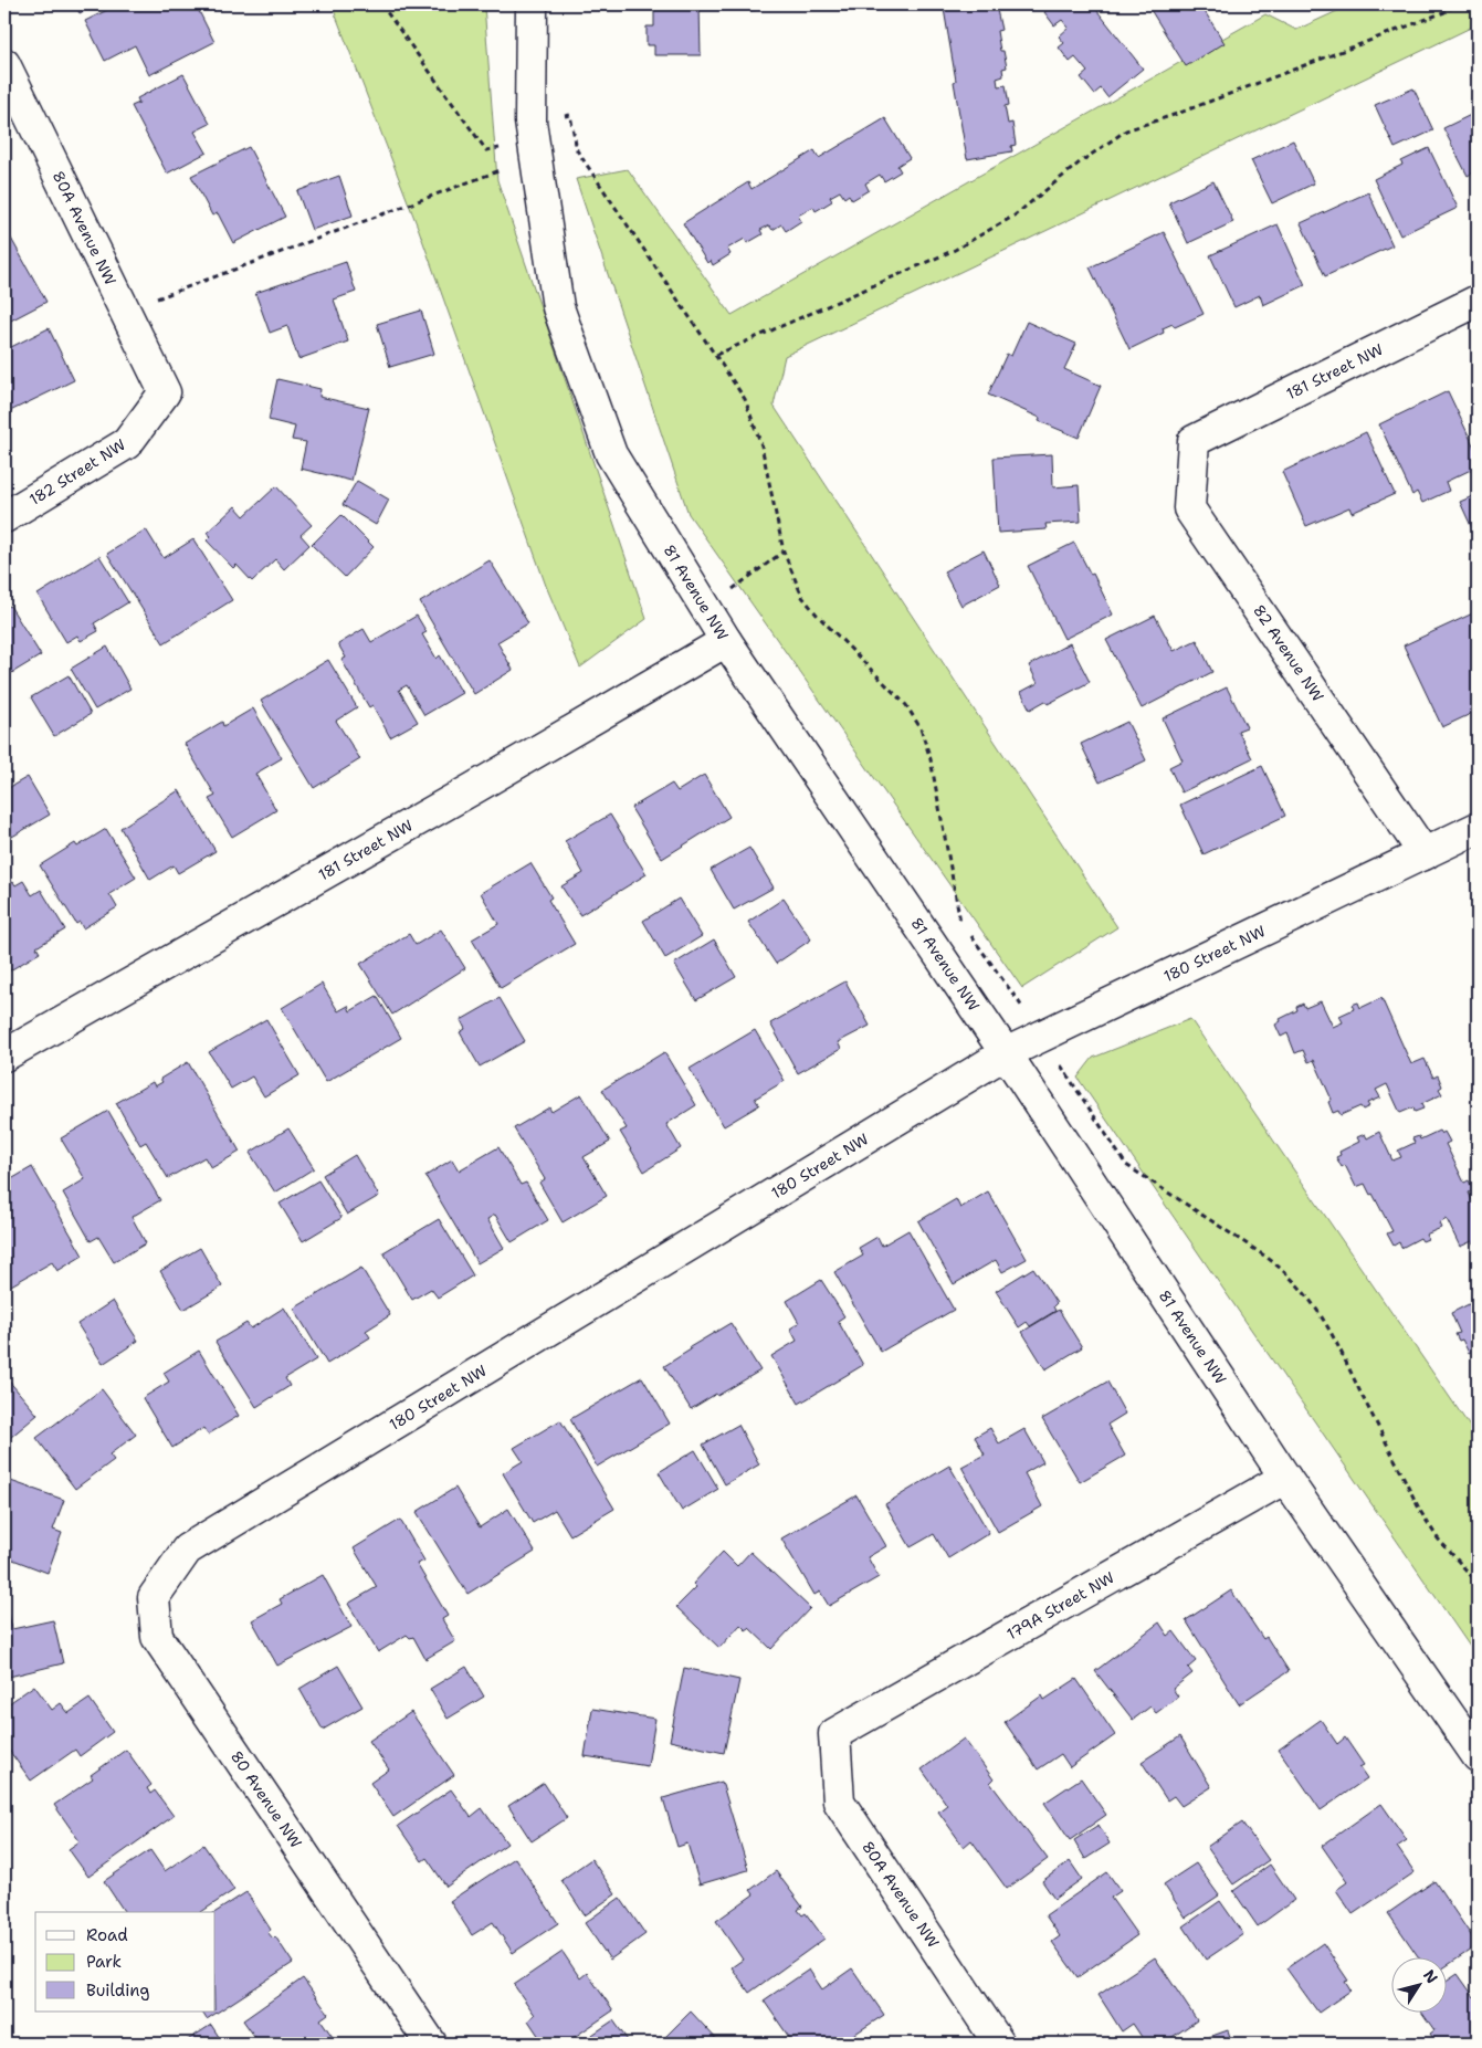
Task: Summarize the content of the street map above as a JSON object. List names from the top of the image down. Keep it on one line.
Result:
{"streets":{"street":["80A Avenue NW","181 Street NW","182 Street NW","81 Avenue NW","82 Avenue NW","180 Street NW","179A Street NW","80 Avenue NW"]},"crossings":[["80A Avenue NW","182 Street NW"],["80A Avenue NW","179A Street NW"],["181 Street NW","81 Avenue NW"],["181 Street NW","82 Avenue NW"],["81 Avenue NW","180 Street NW"],["81 Avenue NW","179A Street NW"],["82 Avenue NW","180 Street NW"],["180 Street NW","80 Avenue NW"]],"legend":["Road","Park","Building"],"north":"top right"}
